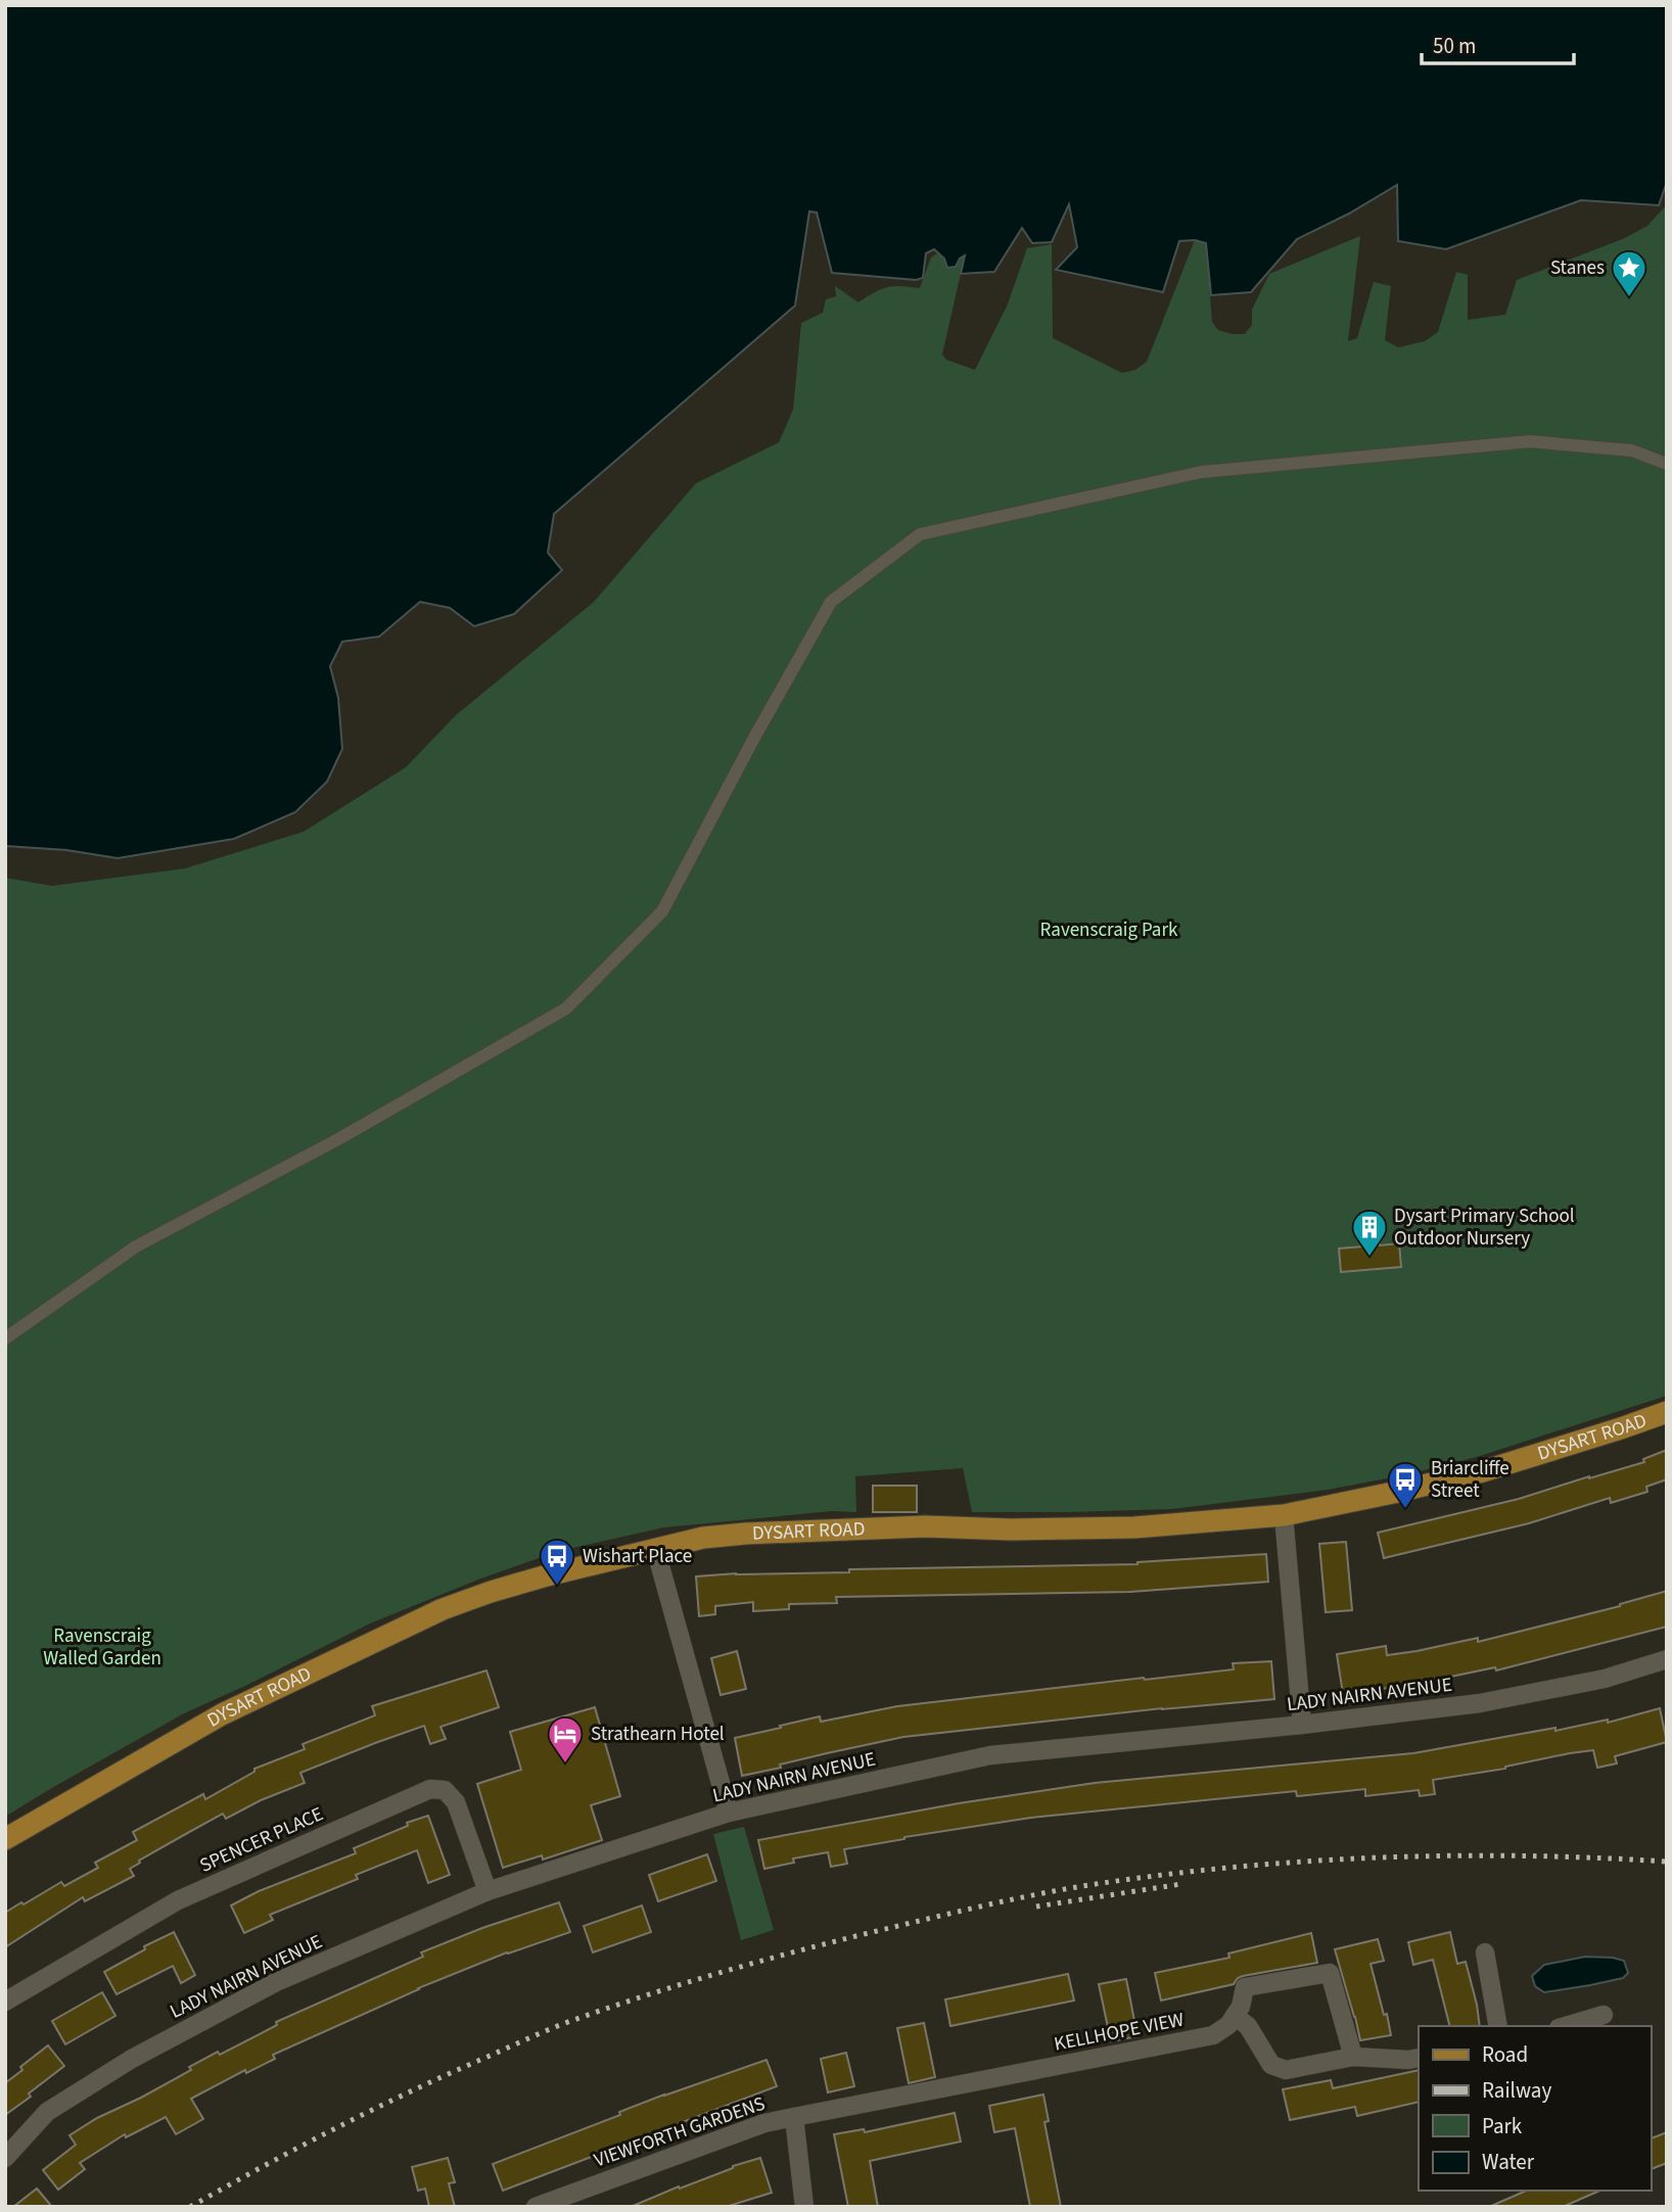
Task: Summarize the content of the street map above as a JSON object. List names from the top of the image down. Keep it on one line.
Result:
{"streets":{"main road":["DYSART ROAD"],"street":["LADY NAIRN AVENUE","SPENCER PLACE","KELLHOPE VIEW","VIEWFORTH GARDENS"]},"crossings":[["LADY NAIRN AVENUE","SPENCER PLACE"],["KELLHOPE VIEW","VIEWFORTH GARDENS"]],"parks":["Ravenscraig Park","Ravenscraig Walled Garden"],"places":{"place":["Stanes"],"building":["Dysart Primary School Outdoor Nursery"],"bus stop":["Briarcliffe Street","Wishart Place"],"hotel":["Strathearn Hotel"]},"legend":["Road","Railway","Park","Water"],"scale_bar":"50 m"}
